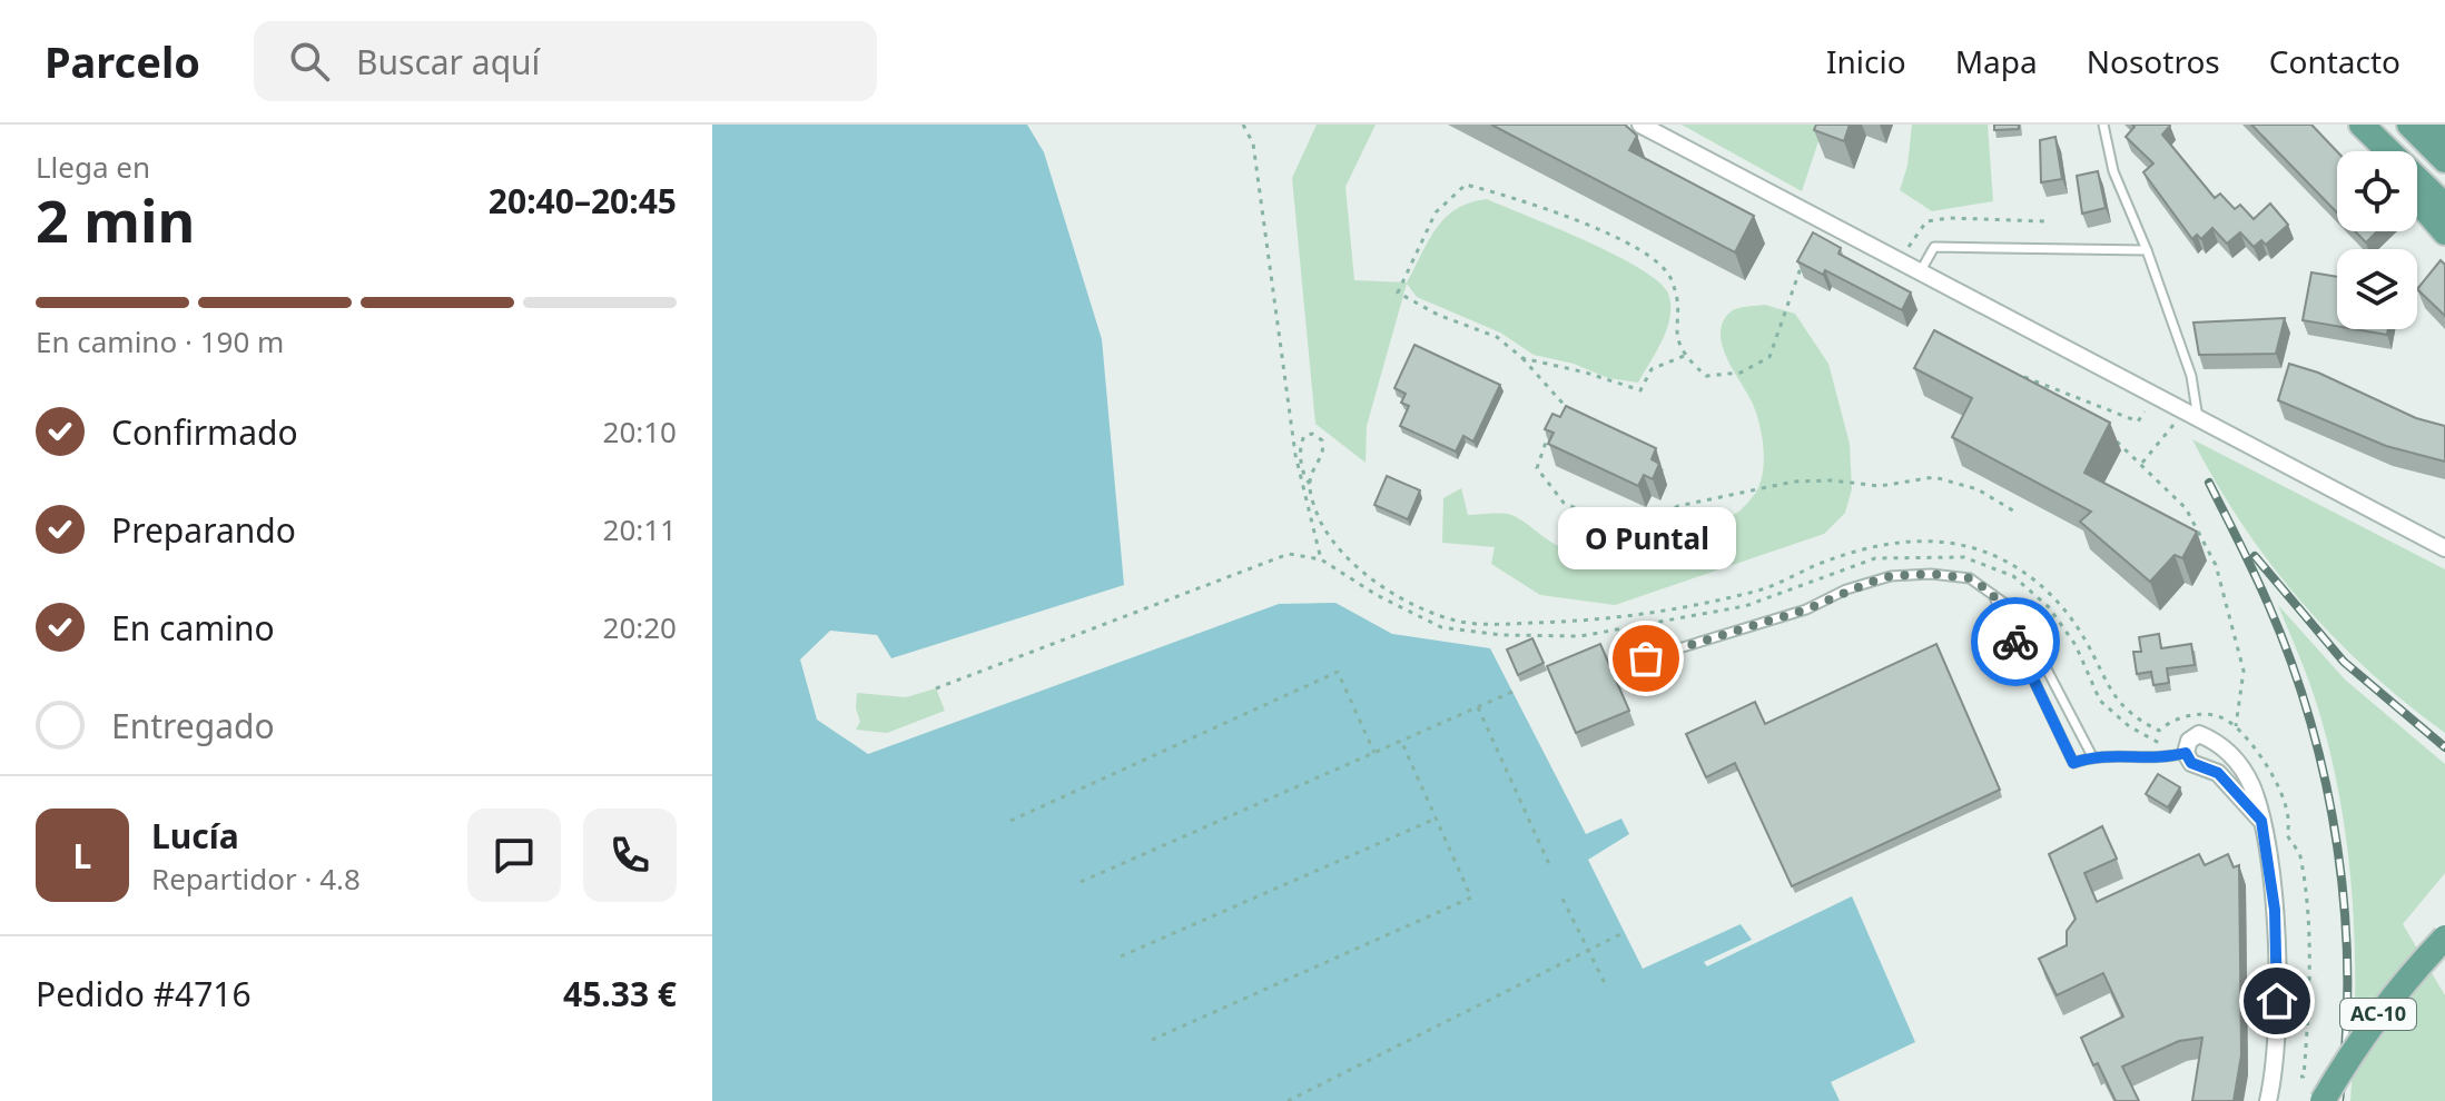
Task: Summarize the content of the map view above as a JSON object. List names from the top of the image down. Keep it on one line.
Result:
{"streets":{"main road":["AC-10"]},"places":["O Puntal"],"page":{"header":"Parcelo","search":"Buscar aquí","nav":["Inicio","Mapa","Nosotros","Contacto"],"heading":["2 min","Llega en","20:40–20:45"],"panel":["Lucía","Repartidor · 4.8","Pedido #4716","45.33 €"],"bar":"En camino · 190 m","list":[["Confirmado","20:10"],["Preparando","20:11"],["En camino","20:20"],"Entregado"],"bubble":"O Puntal","round":"L"}}
